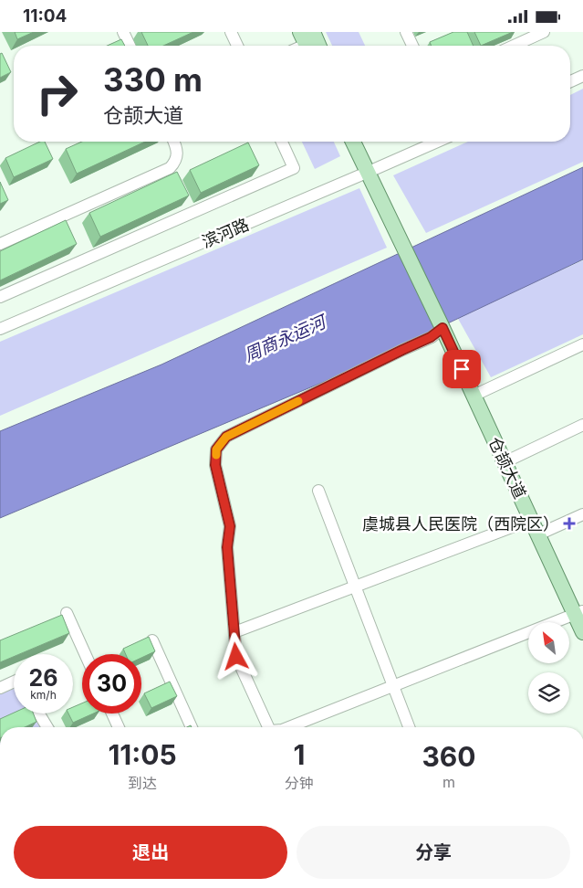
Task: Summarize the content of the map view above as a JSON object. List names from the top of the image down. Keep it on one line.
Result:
{"streets":{"main road":["仓颉大道"],"street":["滨河路"]},"crossings":[["滨河路","仓颉大道"]],"water":["周商永运河"],"places":{"health":["虞城县人民医院（西院区）"]},"north":"top left","page":{"status":"11:04","turn":["330 m","仓颉大道"],"speed":"26 km/h","limit":"30","eta":["11:05","到达","1","分钟","360","m"],"buttons":["退出","分享"]}}
